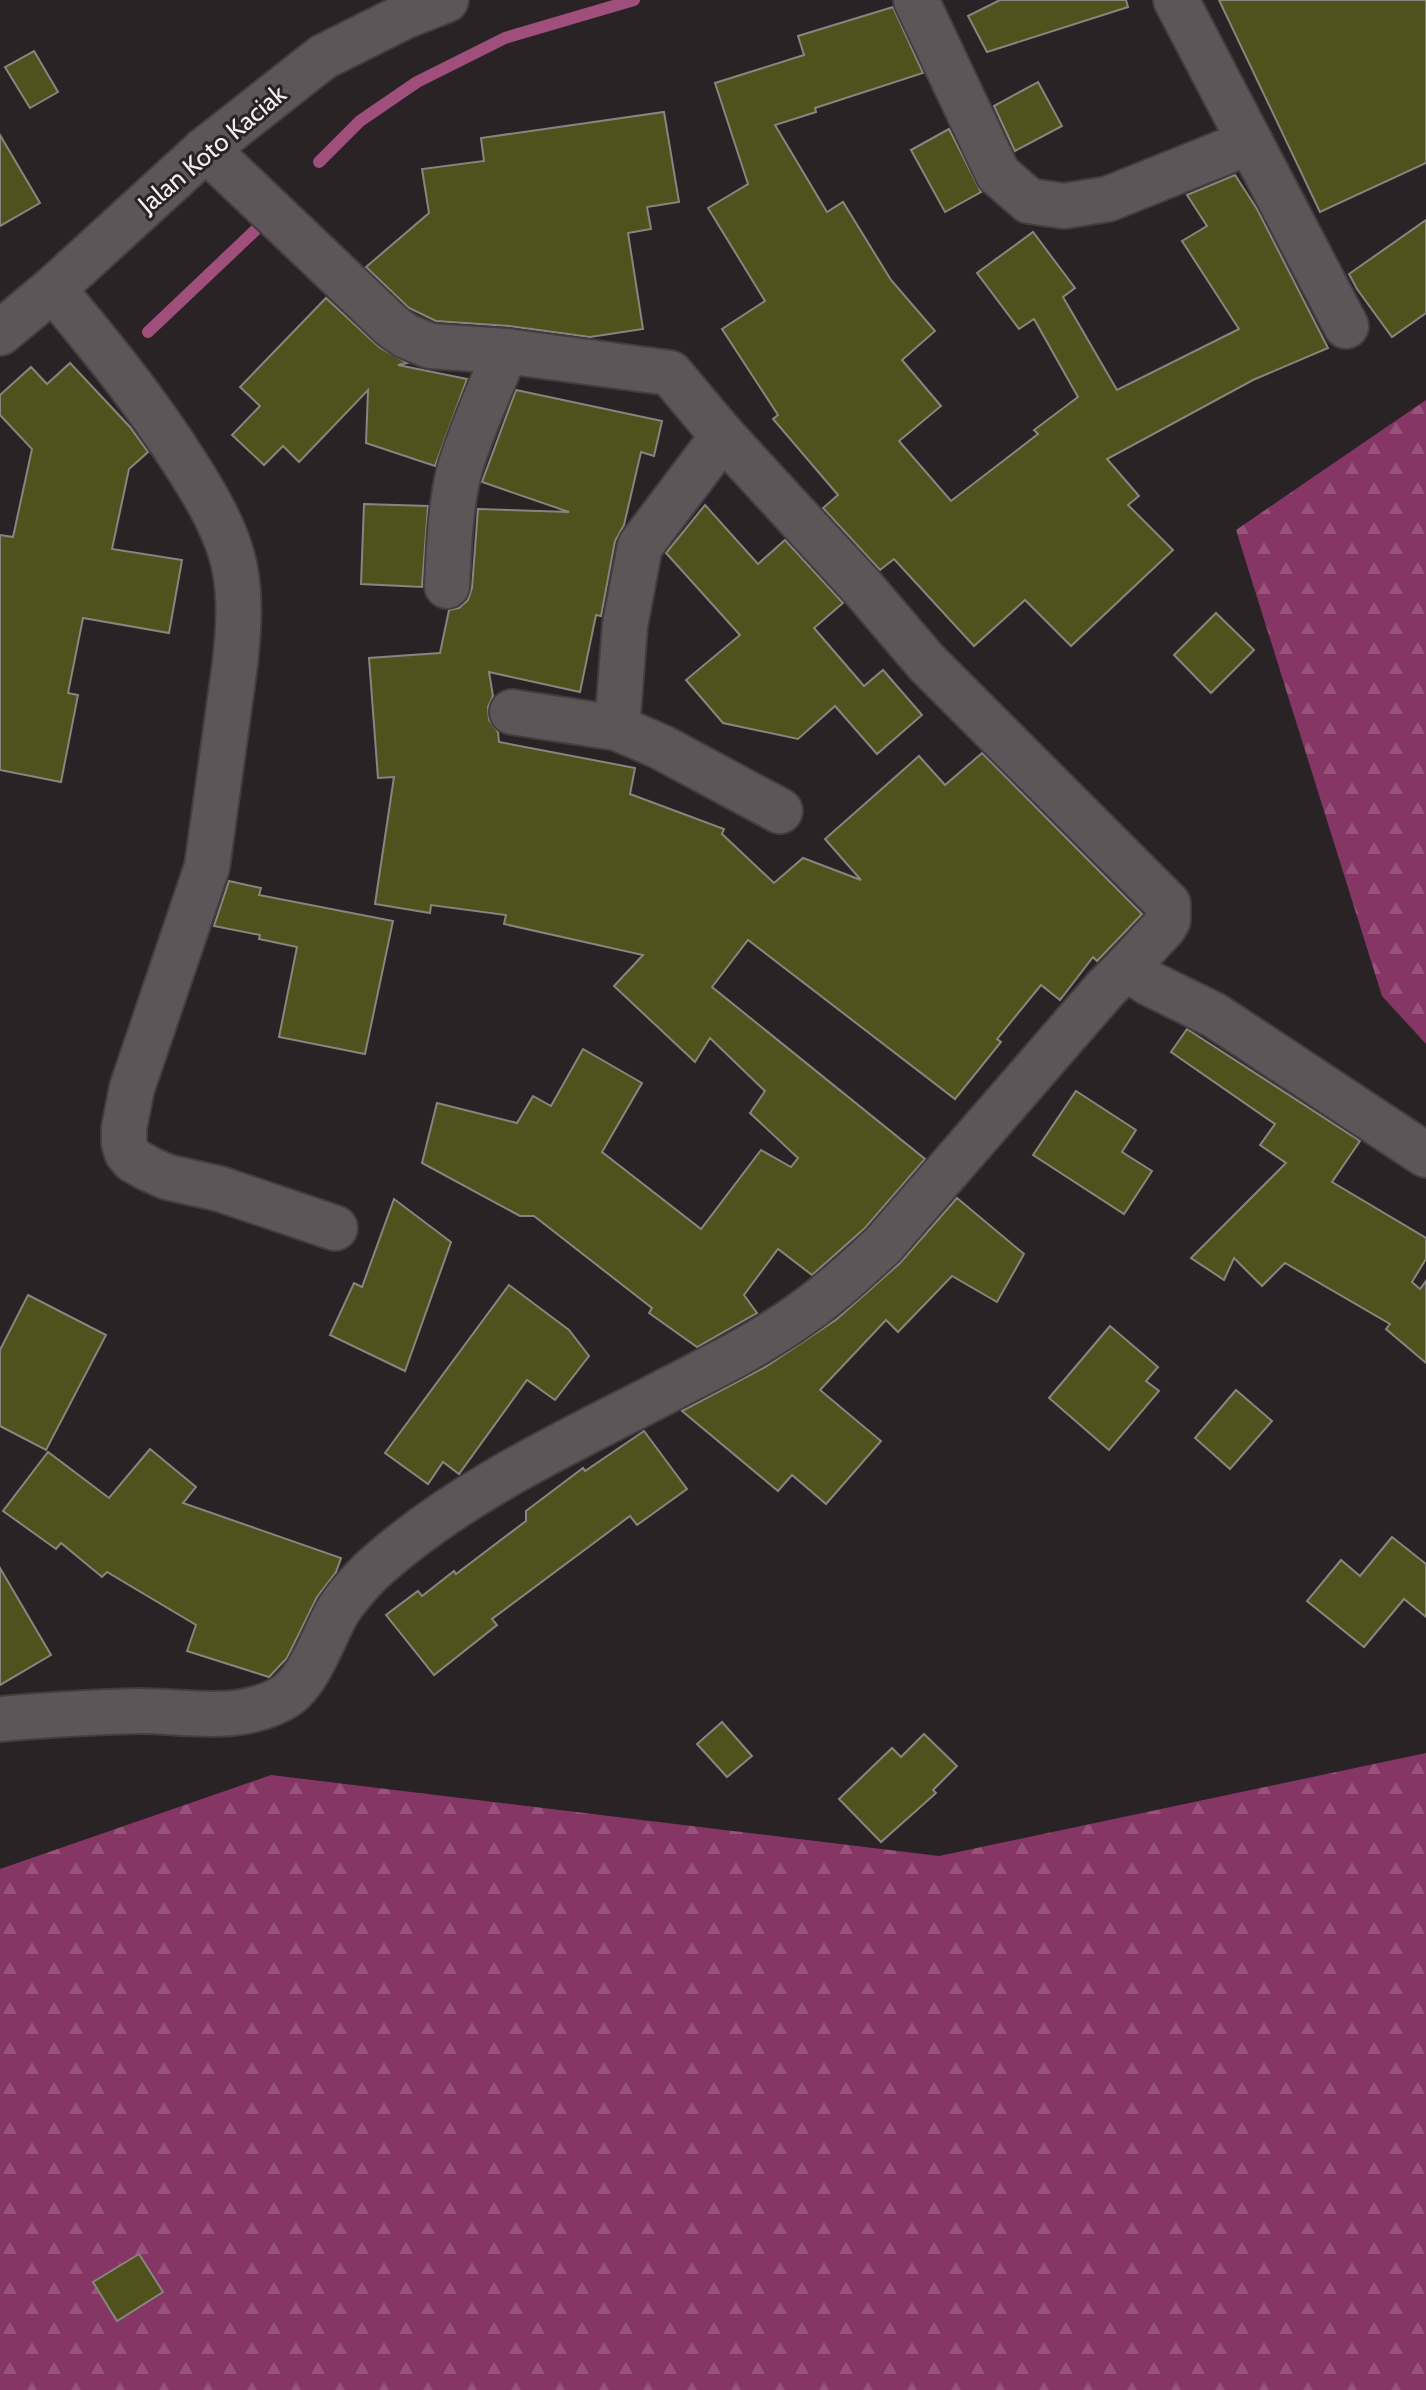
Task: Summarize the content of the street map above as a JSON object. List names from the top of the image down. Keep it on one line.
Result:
{"streets":{"street":["Jalan Koto Kaciak"]}}
